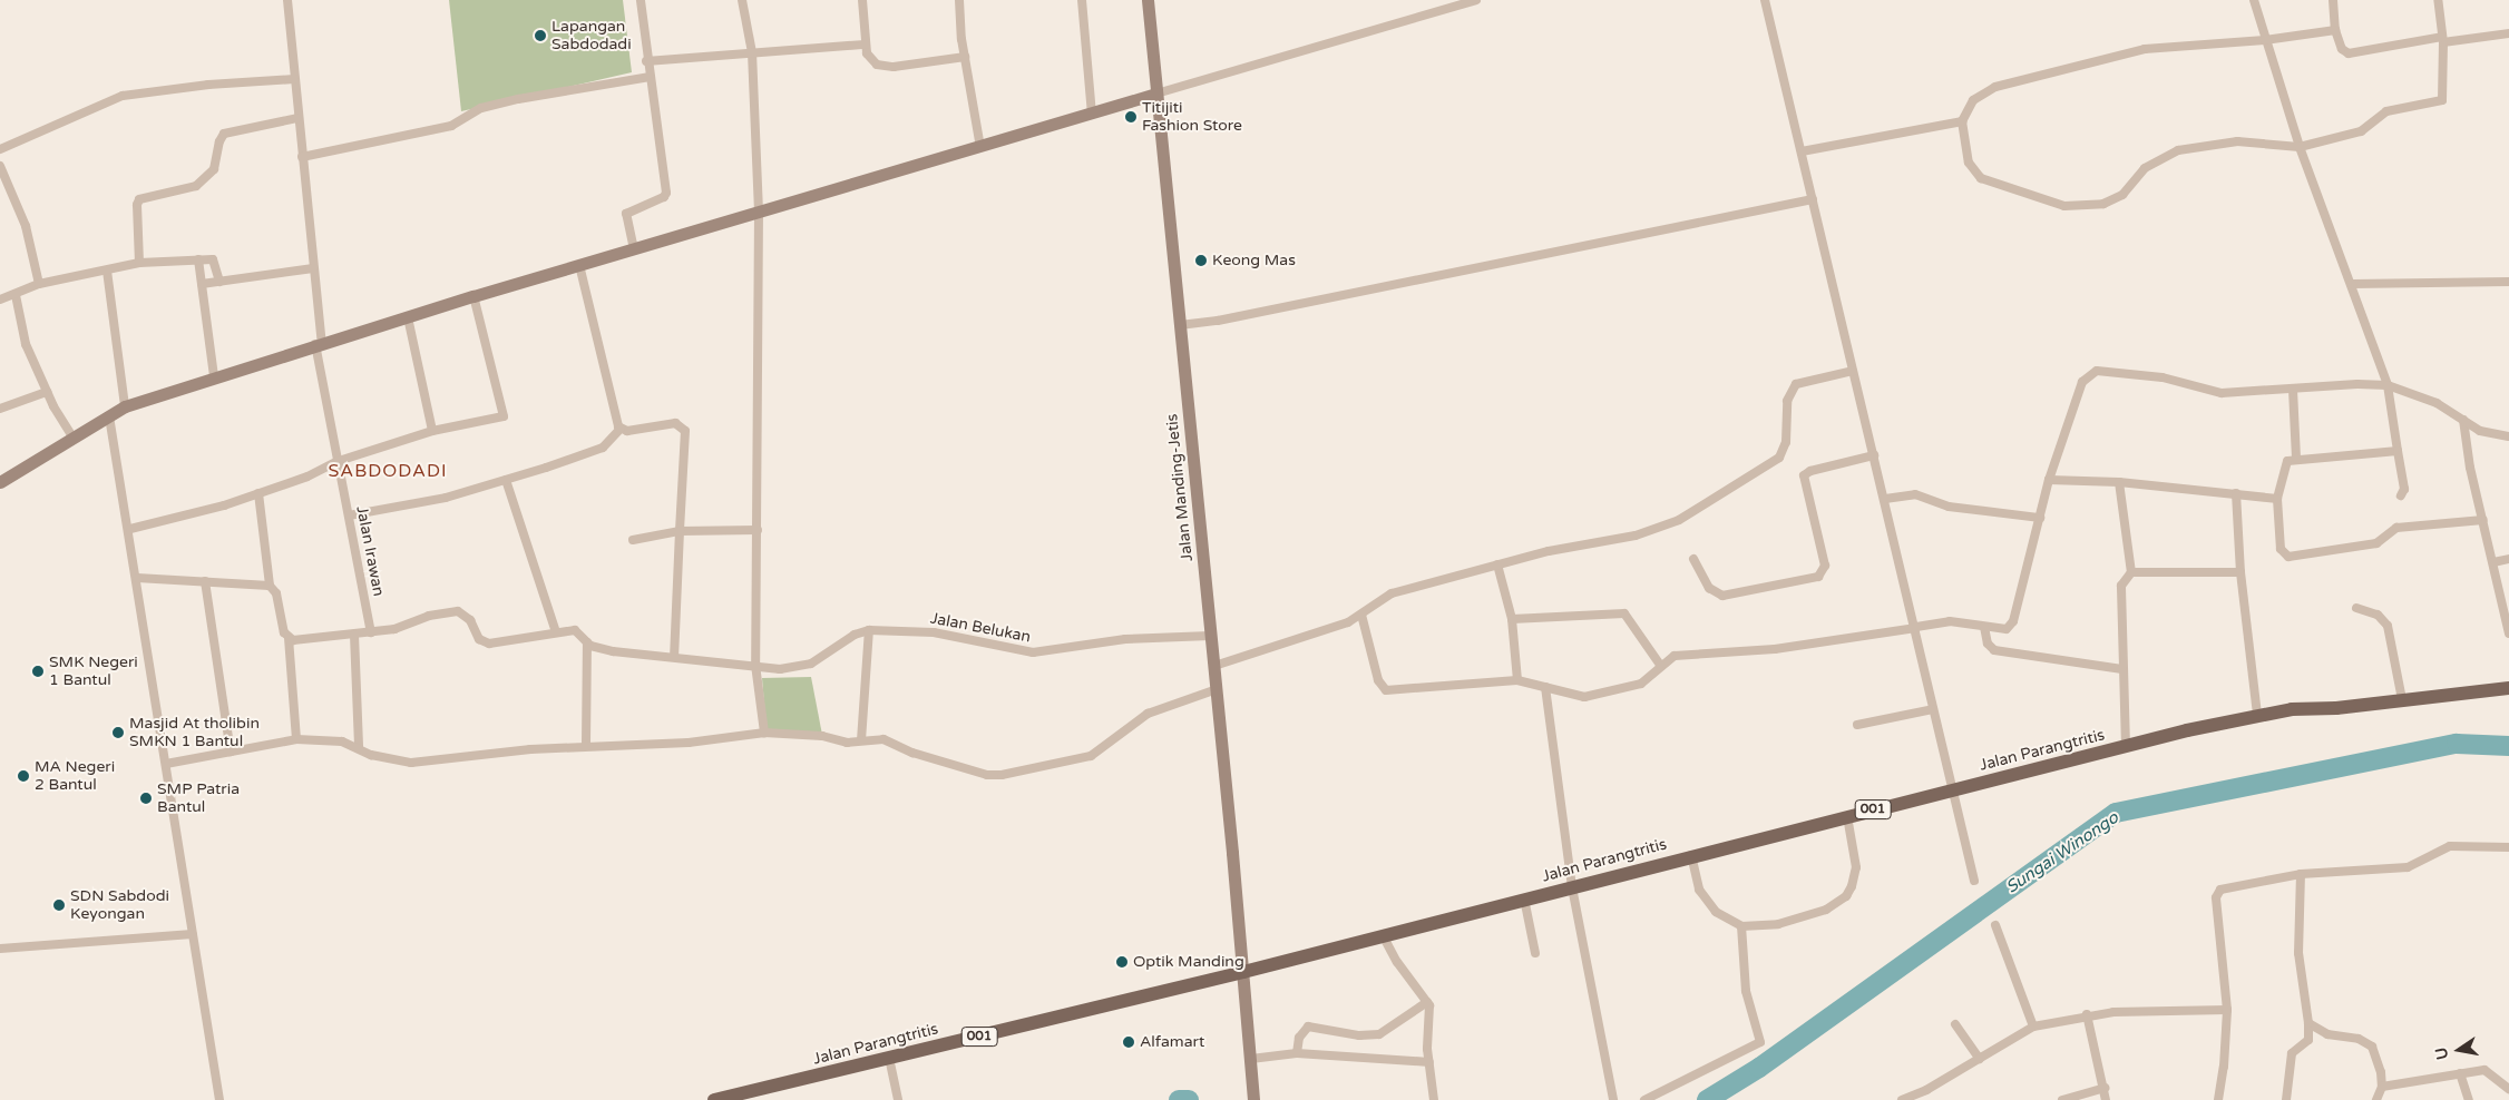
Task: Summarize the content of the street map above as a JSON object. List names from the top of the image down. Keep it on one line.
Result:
{"streets":{"main road":["Jalan Parangtritis","001"],"street":["Jalan Manding-Jetis","Jalan Irawan","Jalan Belukan"]},"crossings":[["Jalan Manding-Jetis","Jalan Belukan"],["Jalan Manding-Jetis","Jalan Parangtritis"]],"districts":["SABDODADI"],"water":["Sungai Winongo"],"places":["Lapangan Sabdodadi","Titijiti Fashion Store","Keong Mas","SMK Negeri 1 Bantul","Masjid At tholibin SMKN 1 Bantul","MA Negeri 2 Bantul","SMP Patria Bantul","SDN Sabdodi Keyongan","Optik Manding","Alfamart"],"north":"left"}
